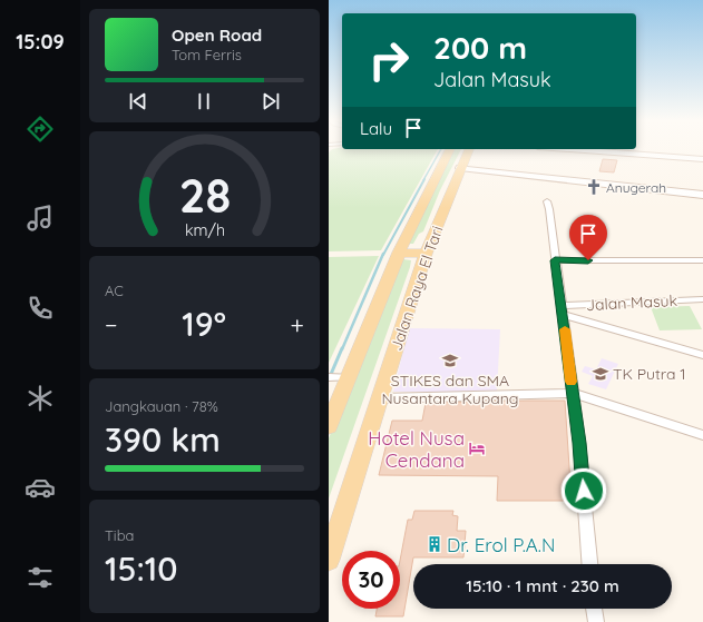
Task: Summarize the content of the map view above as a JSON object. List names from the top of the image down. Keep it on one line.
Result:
{"streets":{"main road":["Jalan Raya El Tari"],"street":["Jalan Masuk"]},"places":{"church":["Anugerah"],"school or university":["STIKES dan SMA Nusantara Kupang","TK Putra 1"],"hotel":["Hotel Nusa Cendana"],"building":["Dr. Erol P.A.N"]},"page":{"tabs":"15:09","turn":["200 m","Jalan Masuk"],"song":["Open Road","Tom Ferris"],"then":"Lalu","tile":["AC",["Jangkauan · 78%","390 km"],["Tiba","15:10"]],"heat":["−","19°","+"],"limit":"30","trip":"15:10 · 1 mnt · 230 m","gauge":["28","km/h"]}}
